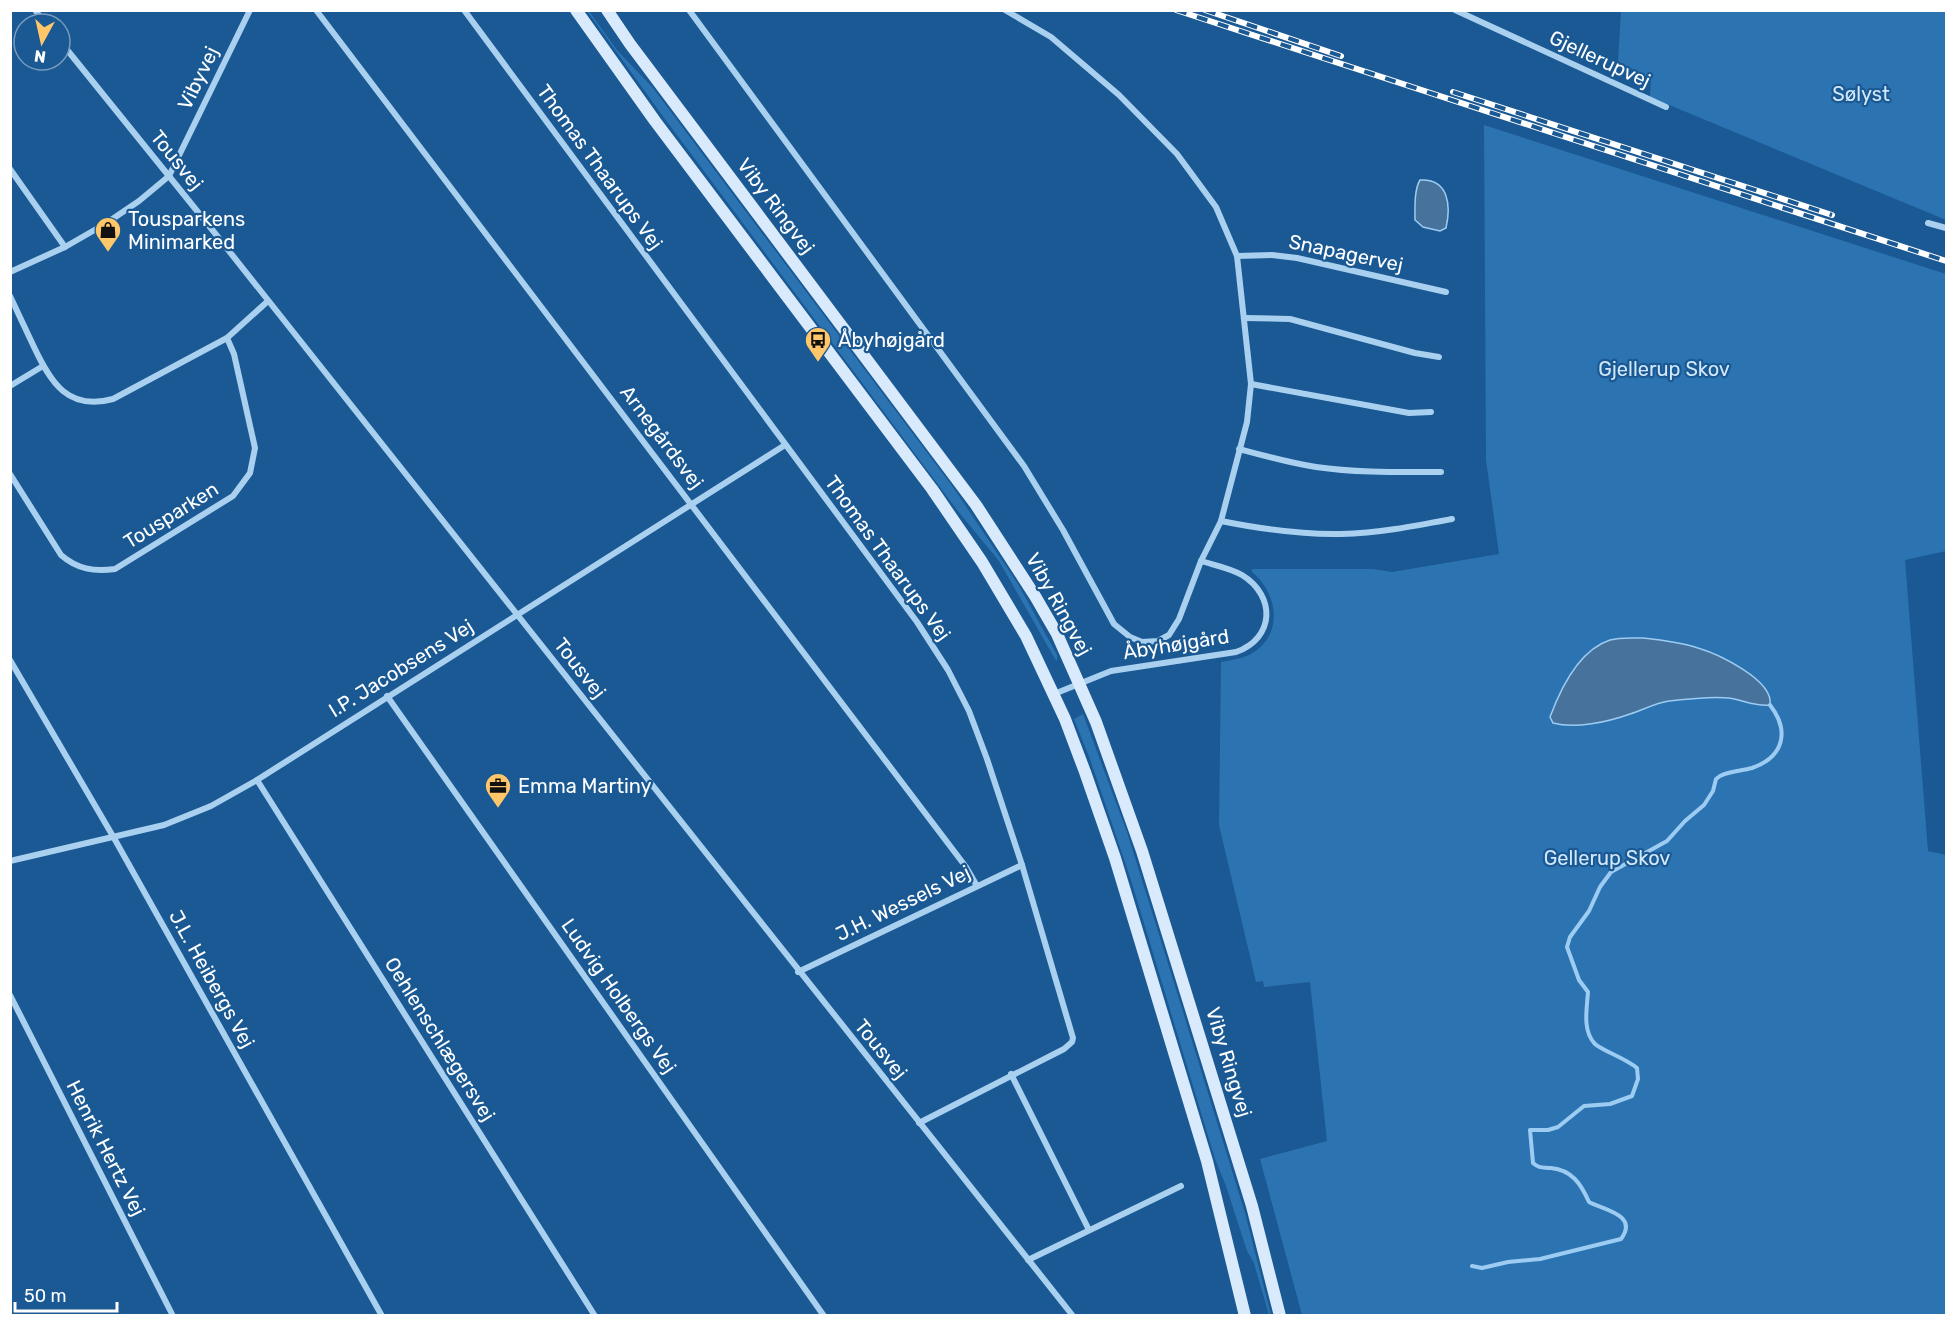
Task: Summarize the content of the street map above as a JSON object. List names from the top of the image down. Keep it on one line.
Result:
{"streets":{"main road":["Viby Ringvej"],"street":["Gjellerupvej","Vibyvej","Tousvej","Thomas Thaarups Vej","Snapagervej","Arnegårdsvej","Tousparken","Åbyhøjgård","I.P. Jacobsens Vej","J.H. Wessels Vej","J.L. Heibergs Vej","Ludvig Holbergs Vej","Oehlenschlægersvej","Henrik Hertz Vej"]},"crossings":[["Vibyvej","Tousvej"],["Tousvej","Thomas Thaarups Vej"],["Tousvej","I.P. Jacobsens Vej"],["Tousvej","J.H. Wessels Vej"],["Thomas Thaarups Vej","I.P. Jacobsens Vej"],["Thomas Thaarups Vej","J.H. Wessels Vej"],["Viby Ringvej","Åbyhøjgård"],["Snapagervej","Åbyhøjgård"],["Arnegårdsvej","I.P. Jacobsens Vej"],["Arnegårdsvej","J.H. Wessels Vej"],["I.P. Jacobsens Vej","J.L. Heibergs Vej"],["I.P. Jacobsens Vej","Ludvig Holbergs Vej"],["I.P. Jacobsens Vej","Oehlenschlægersvej"]],"parks":["Sølyst","Gjellerup Skov","Gellerup Skov"],"places":{"shop":["Tousparkens Minimarked"],"bus stop":["Åbyhøjgård"],"office":["Emma Martiny"]},"scale_bar":"50 m","north":"bottom"}
